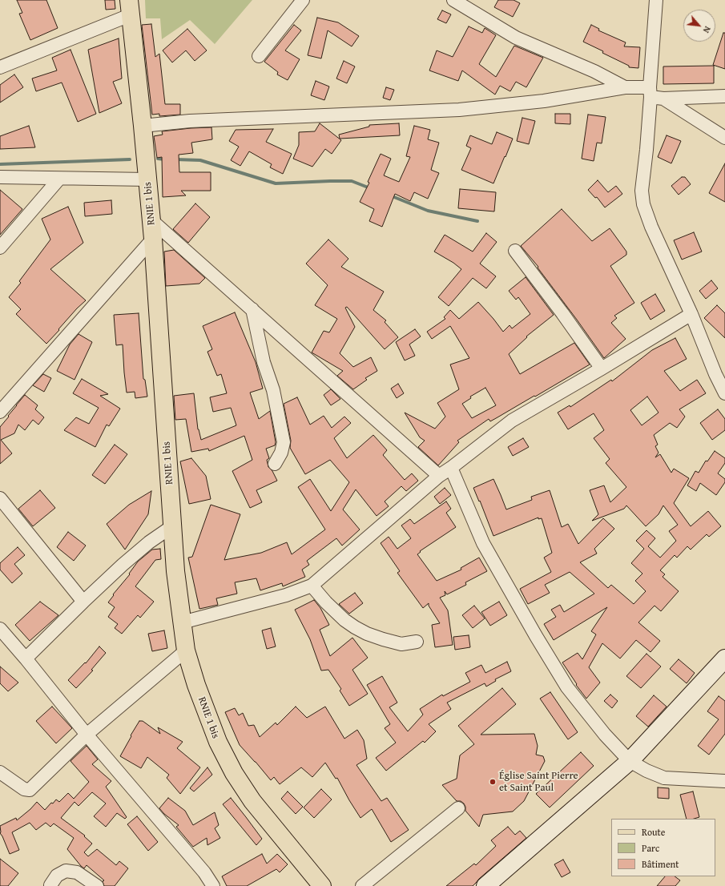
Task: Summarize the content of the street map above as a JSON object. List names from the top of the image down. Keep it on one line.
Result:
{"streets":{"main road":["RNIE 1 bis"]},"places":["Église Saint Pierre et Saint Paul"],"legend":["Route","Parc","Bâtiment"],"north":"bottom right"}
